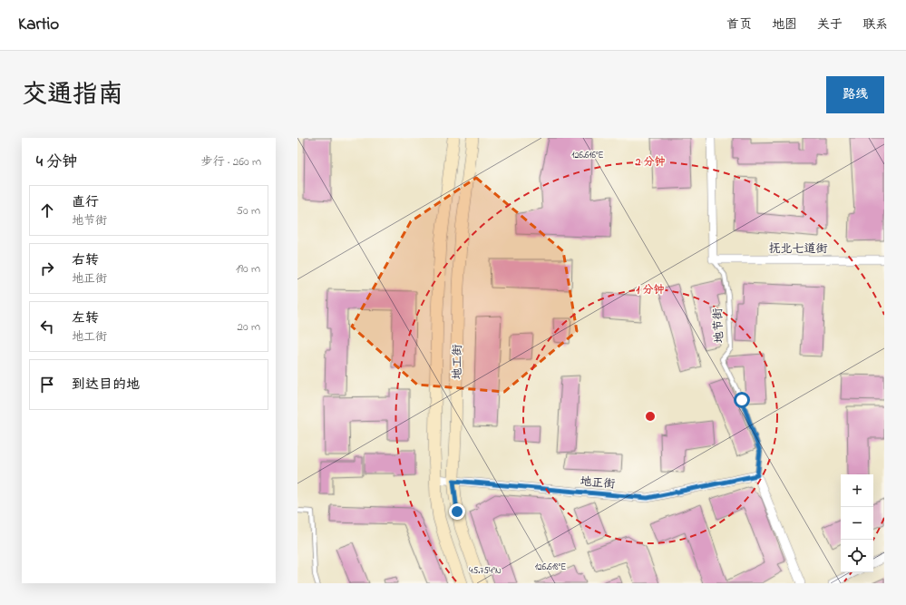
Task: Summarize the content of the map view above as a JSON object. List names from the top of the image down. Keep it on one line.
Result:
{"streets":{"main road":["地工街"],"street":["抚北七道街","地节街","地正街"]},"crossings":[["抚北七道街","地节街"],["地节街","地正街"],["地工街","地正街"]],"page":{"header":"Kartio","nav":["首页","地图","关于","联系"],"title":"交通指南","buttons":"路线","heading":["4 分钟","步行 · 260 m"],"list":[["直行","地节街","50 m"],["右转","地正街","190 m"],["左转","地工街","20 m"],"到达目的地"],"map_buttons":["+","−"]},"coordinates":["126.616°E","126.618°E","45.754°N"],"rings":["2 分钟","1 分钟"]}
